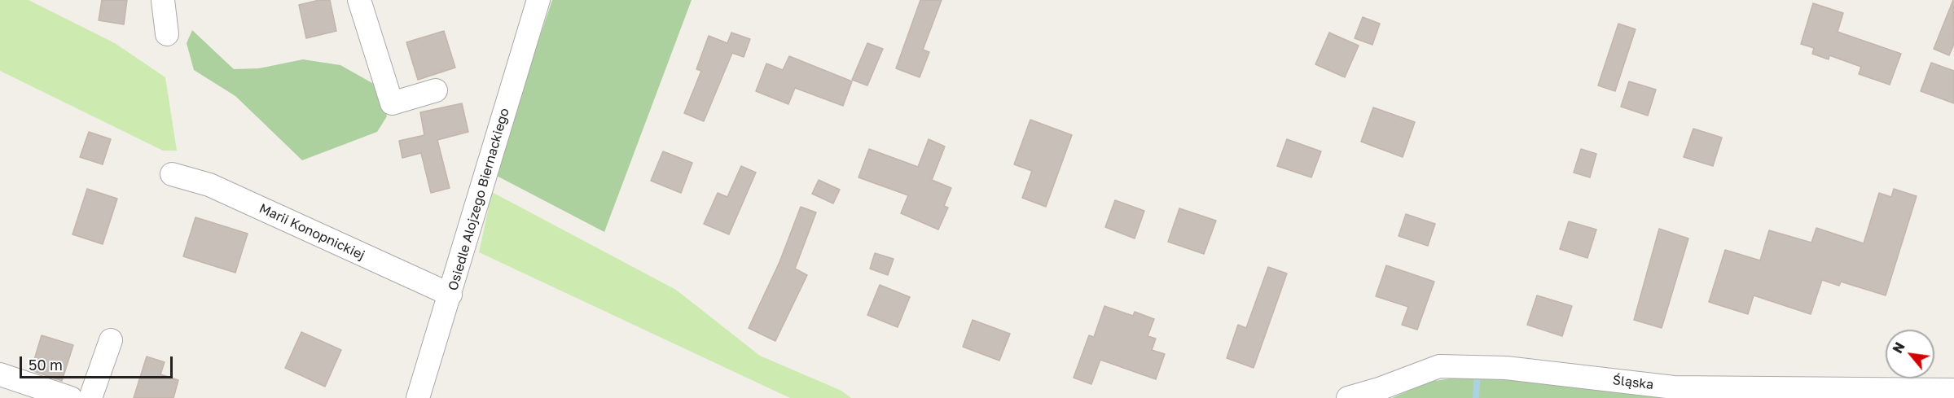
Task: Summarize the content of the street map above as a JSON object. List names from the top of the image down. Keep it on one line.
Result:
{"streets":{"street":["Osiedle Alojzego Biernackiego","Marii Konopnickiej","Śląska"]},"crossings":[["Osiedle Alojzego Biernackiego","Marii Konopnickiej"]],"scale_bar":"50 m","north":"top left"}
